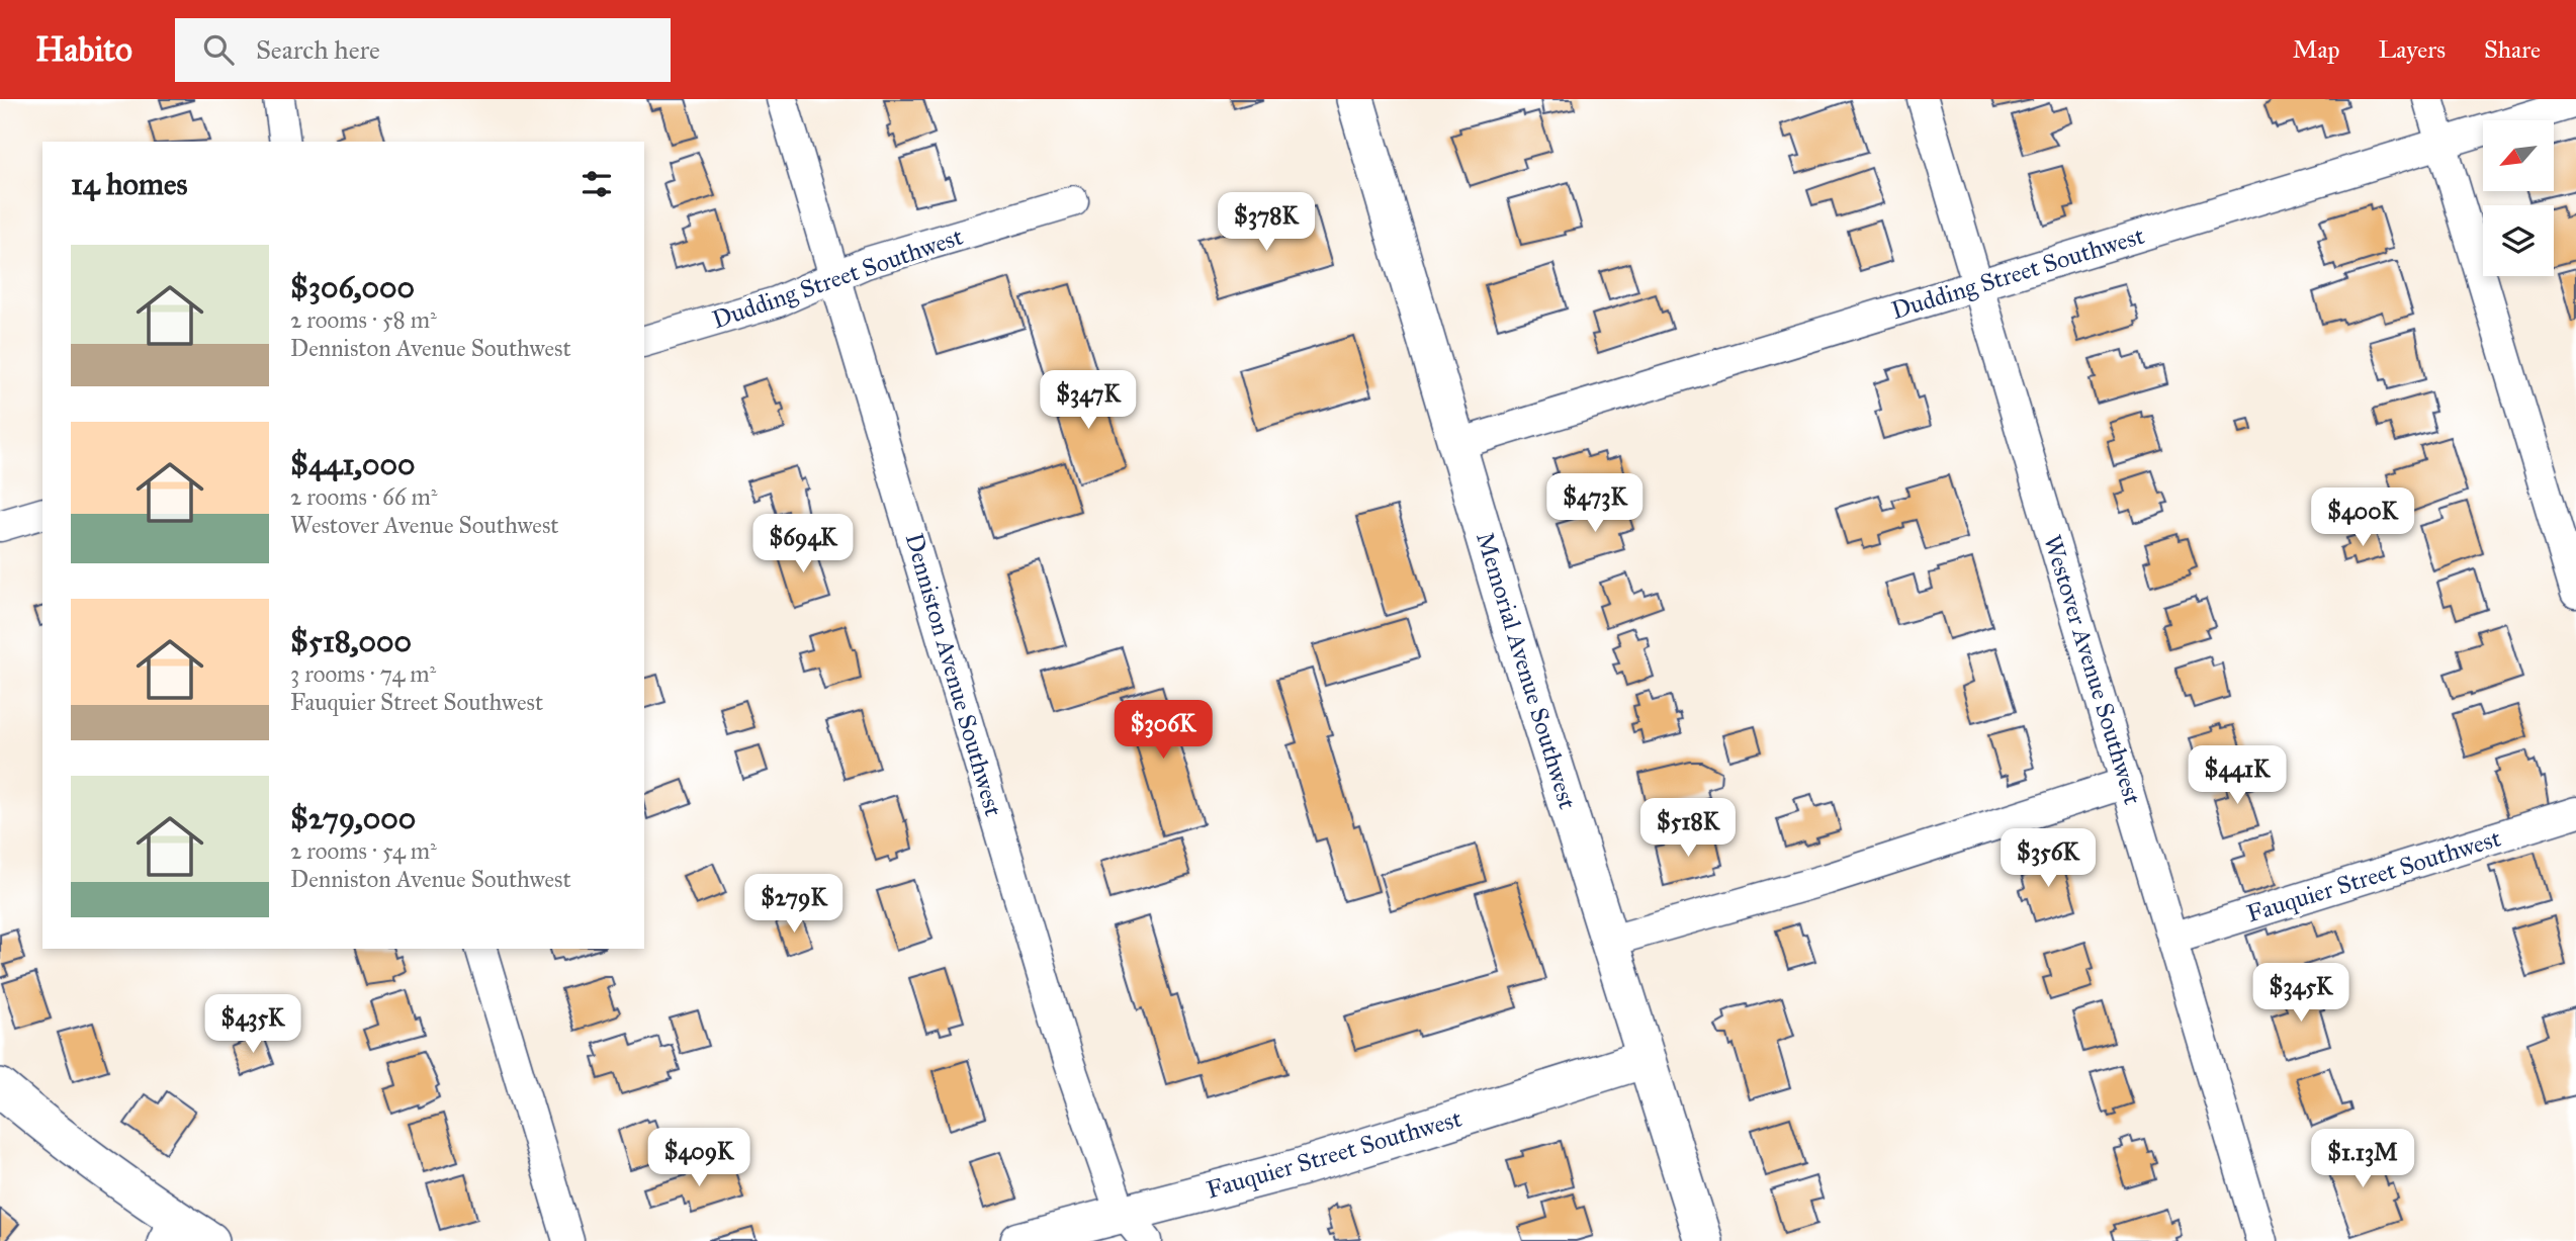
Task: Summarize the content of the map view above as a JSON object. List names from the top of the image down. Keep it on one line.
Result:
{"streets":{"street":["Dudding Street Southwest","Westover Avenue Southwest","Memorial Avenue Southwest","Denniston Avenue Southwest","Fauquier Street Southwest"]},"crossings":[["Dudding Street Southwest","Westover Avenue Southwest"],["Dudding Street Southwest","Memorial Avenue Southwest"],["Dudding Street Southwest","Denniston Avenue Southwest"],["Westover Avenue Southwest","Fauquier Street Southwest"],["Memorial Avenue Southwest","Fauquier Street Southwest"],["Denniston Avenue Southwest","Fauquier Street Southwest"]],"north":"bottom left","page":{"header":"Habito","search":"Search here","nav":["Map","Layers","Share"],"heading":"14 homes","price":["$378K","$347K","$473K","$400K","$694K","$306K","$441K","$518K","$356K","$279K","$345K","$435K","$409K","$1.13M"],"list":[{"name":"$306,000","note":"2 rooms · 58 m² · Denniston Avenue Southwest"},{"name":"$441,000","note":"2 rooms · 66 m² · Westover Avenue Southwest"},{"name":"$518,000","note":"3 rooms · 74 m² · Fauquier Street Southwest"},{"name":"$279,000","note":"2 rooms · 54 m² · Denniston Avenue Southwest"}]}}
